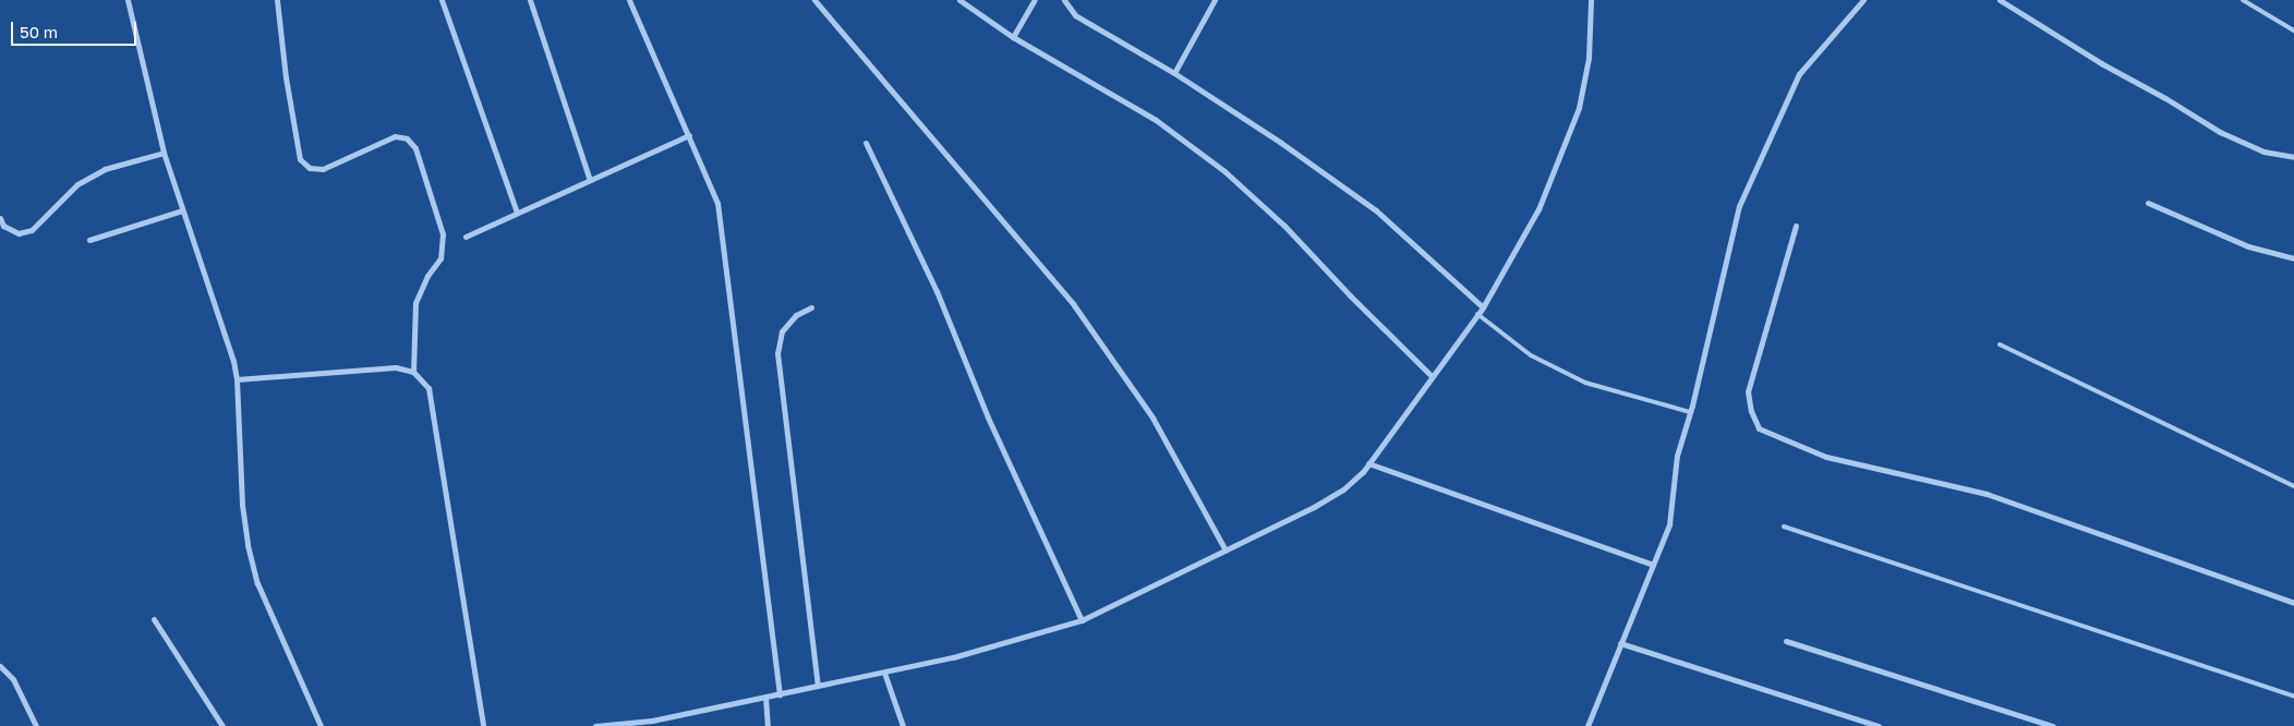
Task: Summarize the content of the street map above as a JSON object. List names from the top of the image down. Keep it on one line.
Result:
{"scale_bar":"50 m"}
